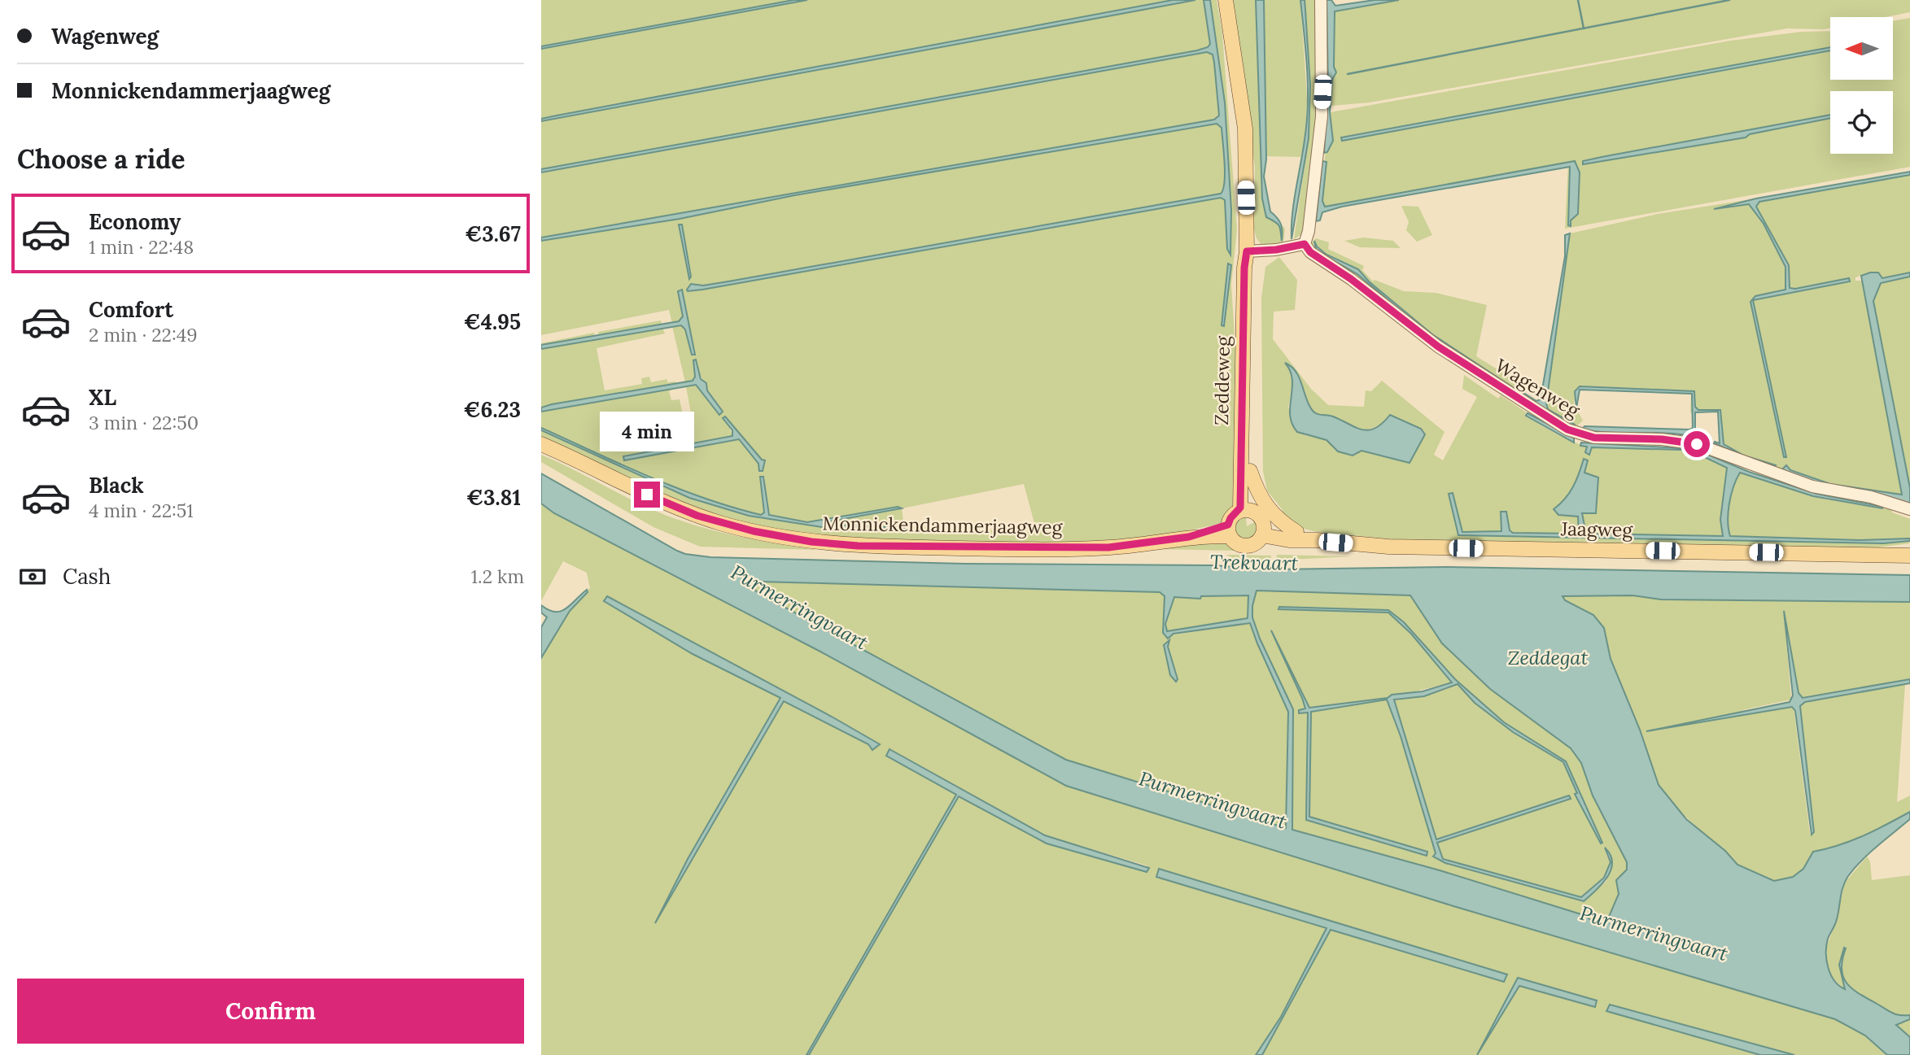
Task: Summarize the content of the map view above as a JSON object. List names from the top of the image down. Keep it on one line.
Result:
{"streets":{"main road":["Zeddeweg","Monnickendammerjaagweg","Jaagweg"],"street":["Wagenweg"]},"crossings":[["Zeddeweg","Monnickendammerjaagweg"]],"water":["Trekvaart","Purmerringvaart","Zeddegat"],"north":"left","page":{"banner":["Wagenweg","Monnickendammerjaagweg"],"heading":"Choose a ride","list":[{"name":"Economy","note":"1 min · 22:48","value":"€3.67"},{"name":"Comfort","note":"2 min · 22:49","value":"€4.95"},{"name":"XL","note":"3 min · 22:50","value":"€6.23"},{"name":"Black","note":"4 min · 22:51","value":"€3.81"}],"bubble":"4 min","pay":["Cash","1.2 km"],"buttons":"Confirm"}}
